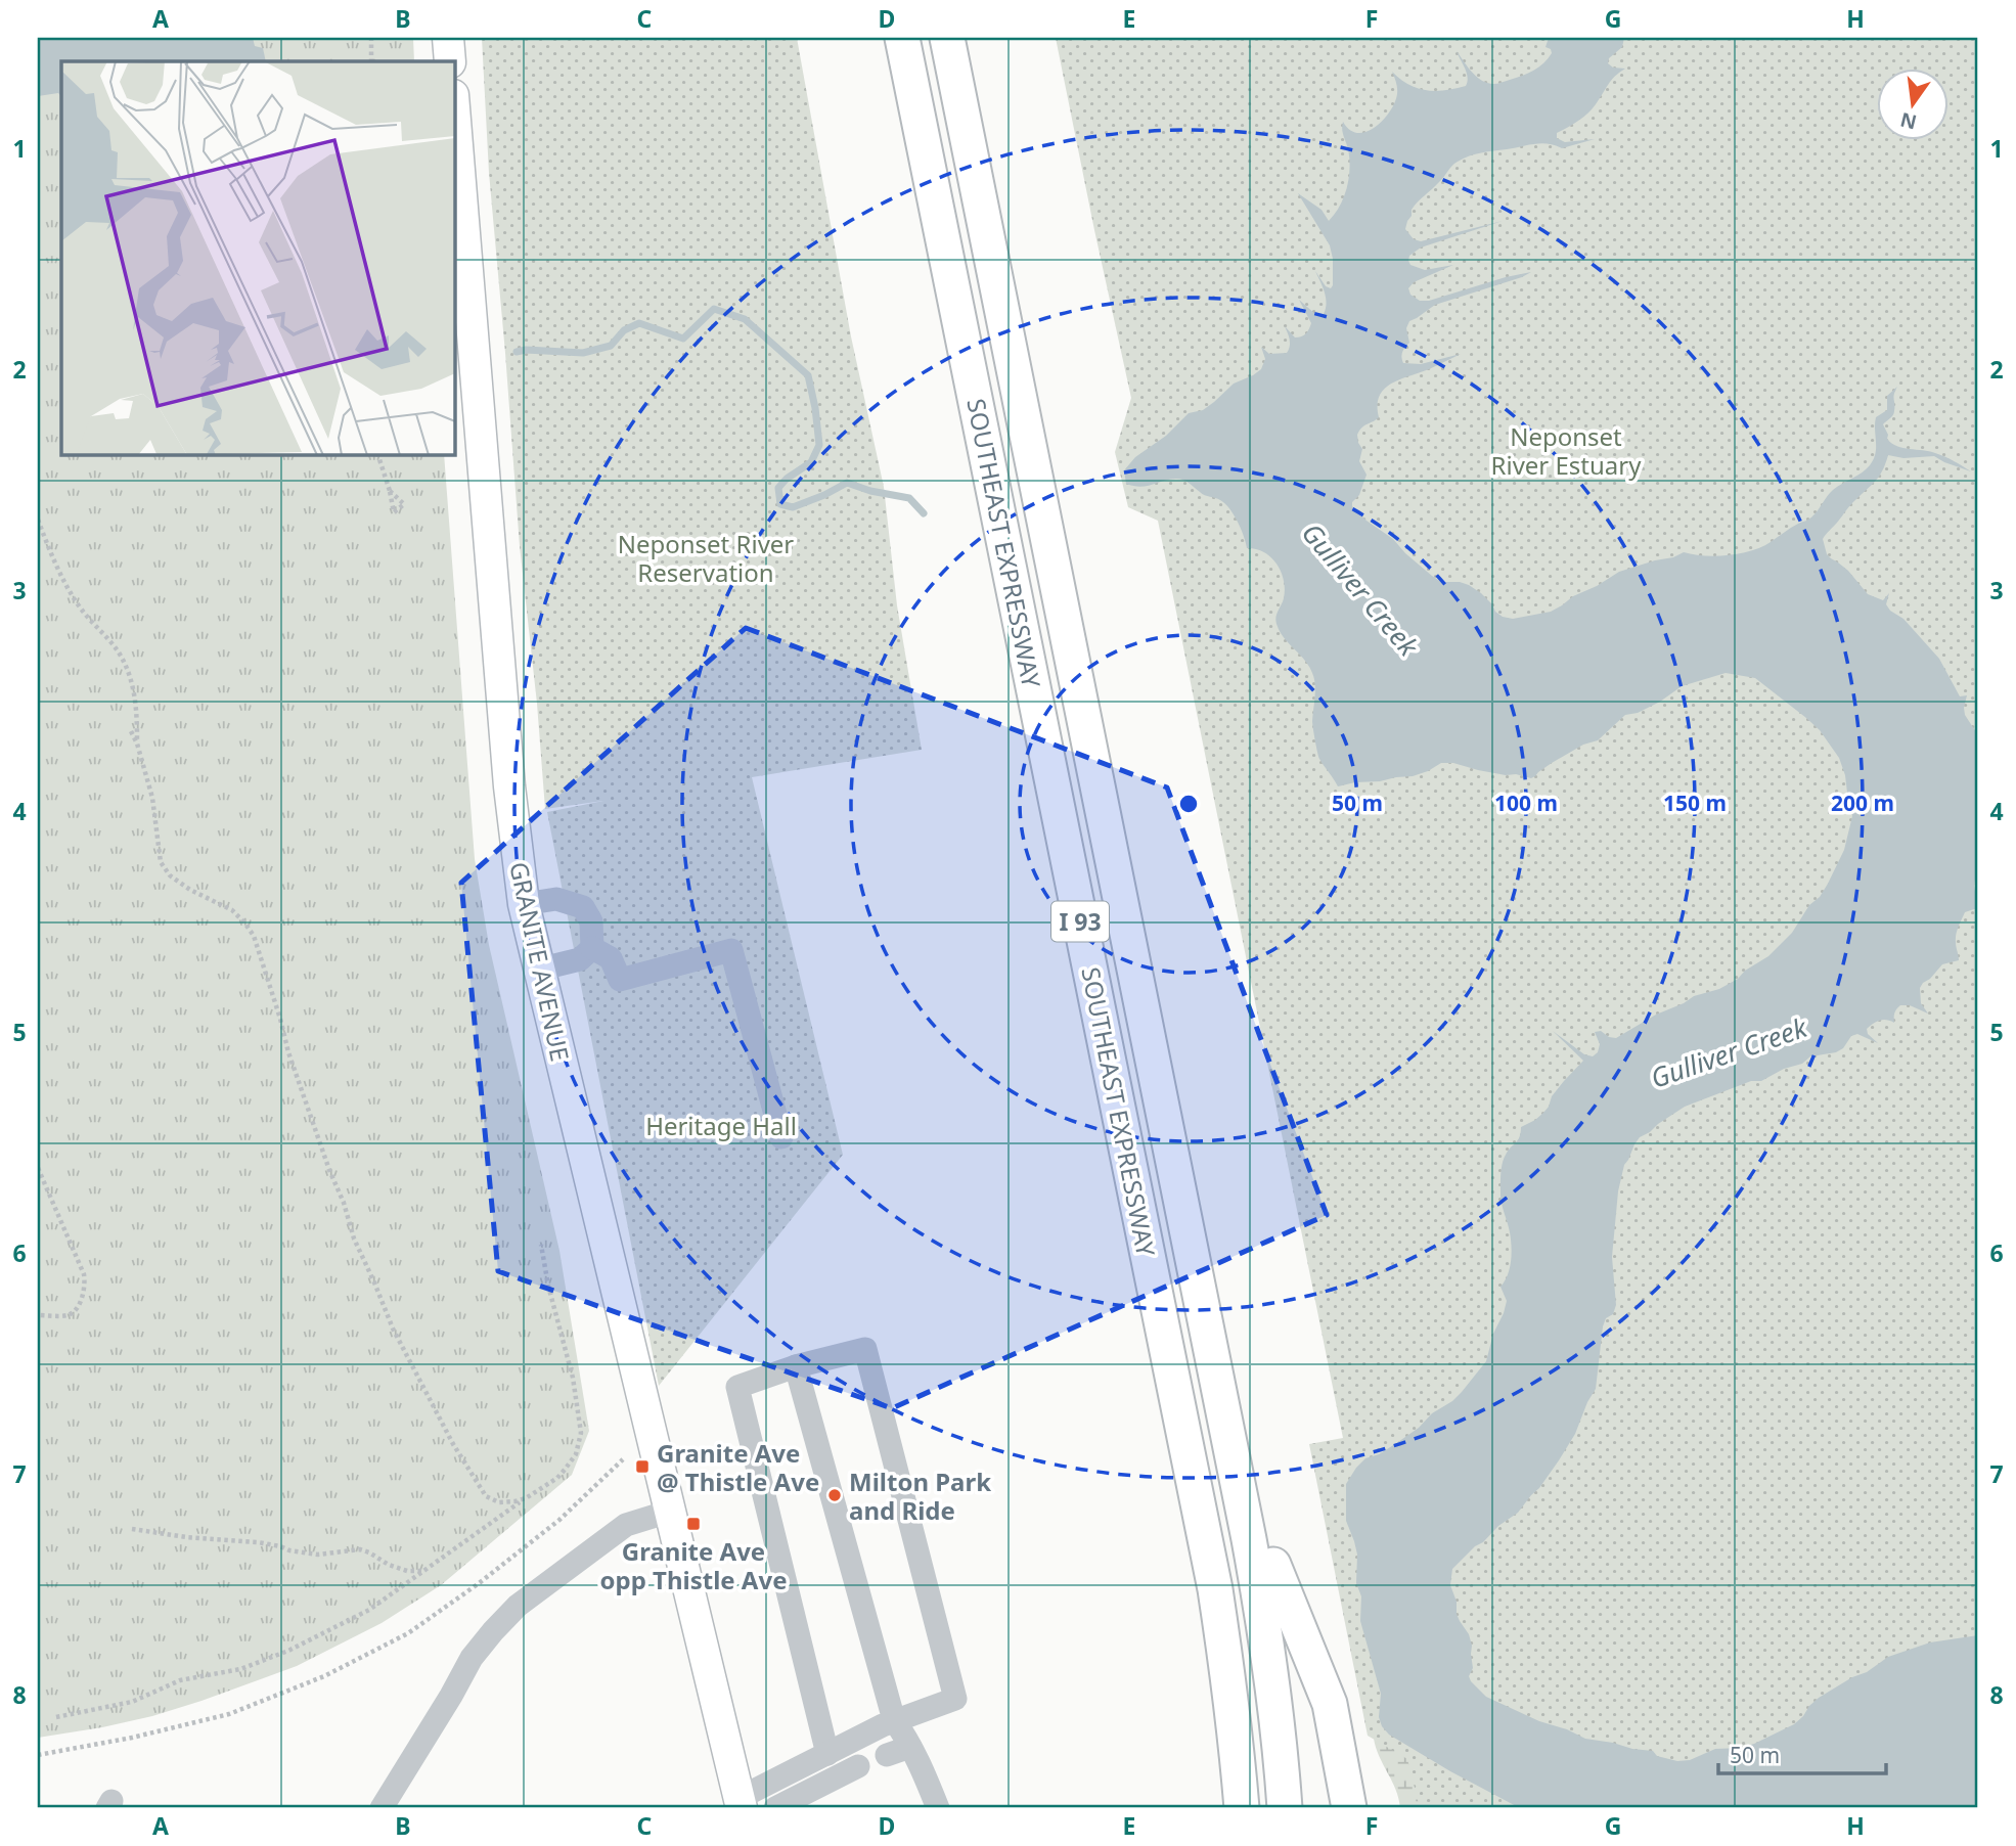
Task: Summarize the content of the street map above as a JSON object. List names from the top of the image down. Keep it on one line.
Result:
{"streets":{"highway":["SOUTHEAST EXPRESSWAY","I 93"],"main road":["GRANITE AVENUE"]},"water":["Gulliver Creek"],"parks":["Neponset River Estuary","Neponset River Reservation","Heritage Hall"],"places":{"transit":["Granite Ave @ Thistle Ave","Granite Ave opp Thistle Ave"],"other":["Milton Park and Ride"]},"scale_bar":"50 m","north":"bottom","grid":{"columns":["A","B","C","D","E","F","G","H"],"rows":["1","2","3","4","5","6","7","8"]},"rings":["50 m","100 m","150 m","200 m"]}
